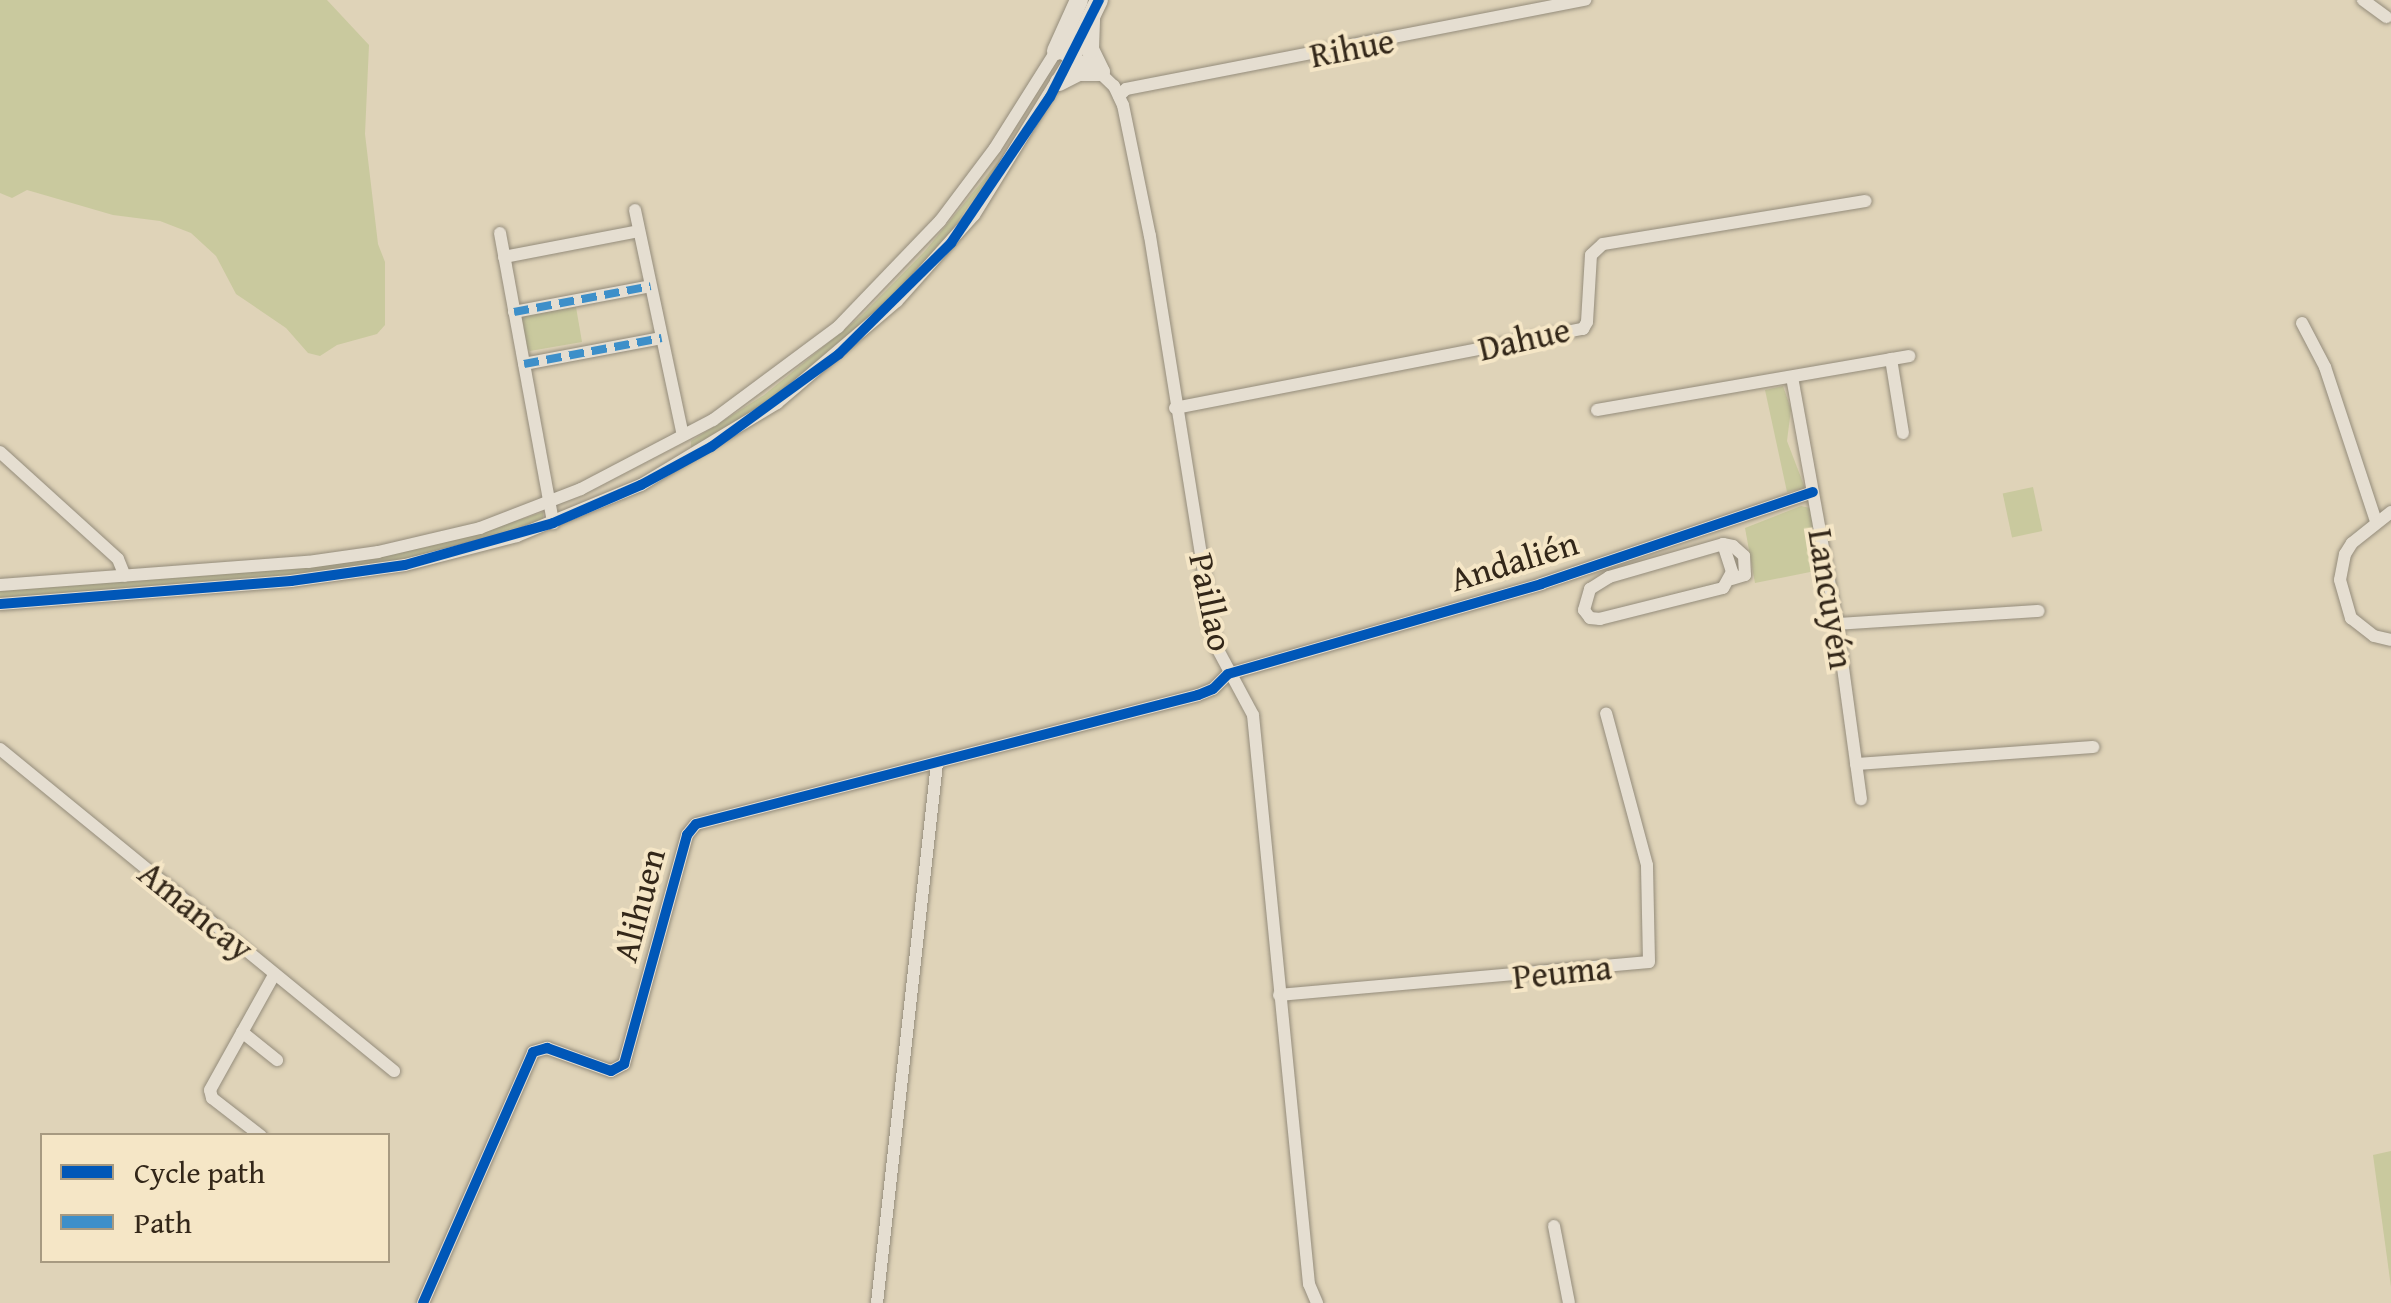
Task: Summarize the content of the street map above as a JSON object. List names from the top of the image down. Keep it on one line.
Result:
{"streets":{"street":["Rihue","Dahue","Andalién","Lancuyén","Paillao","Alihuen","Amancay","Peuma"]},"crossings":[["Rihue","Paillao"],["Dahue","Paillao"],["Andalién","Lancuyén"],["Andalién","Paillao"],["Andalién","Alihuen"],["Paillao","Alihuen"],["Paillao","Peuma"]],"legend":["Cycle path","Path"]}
